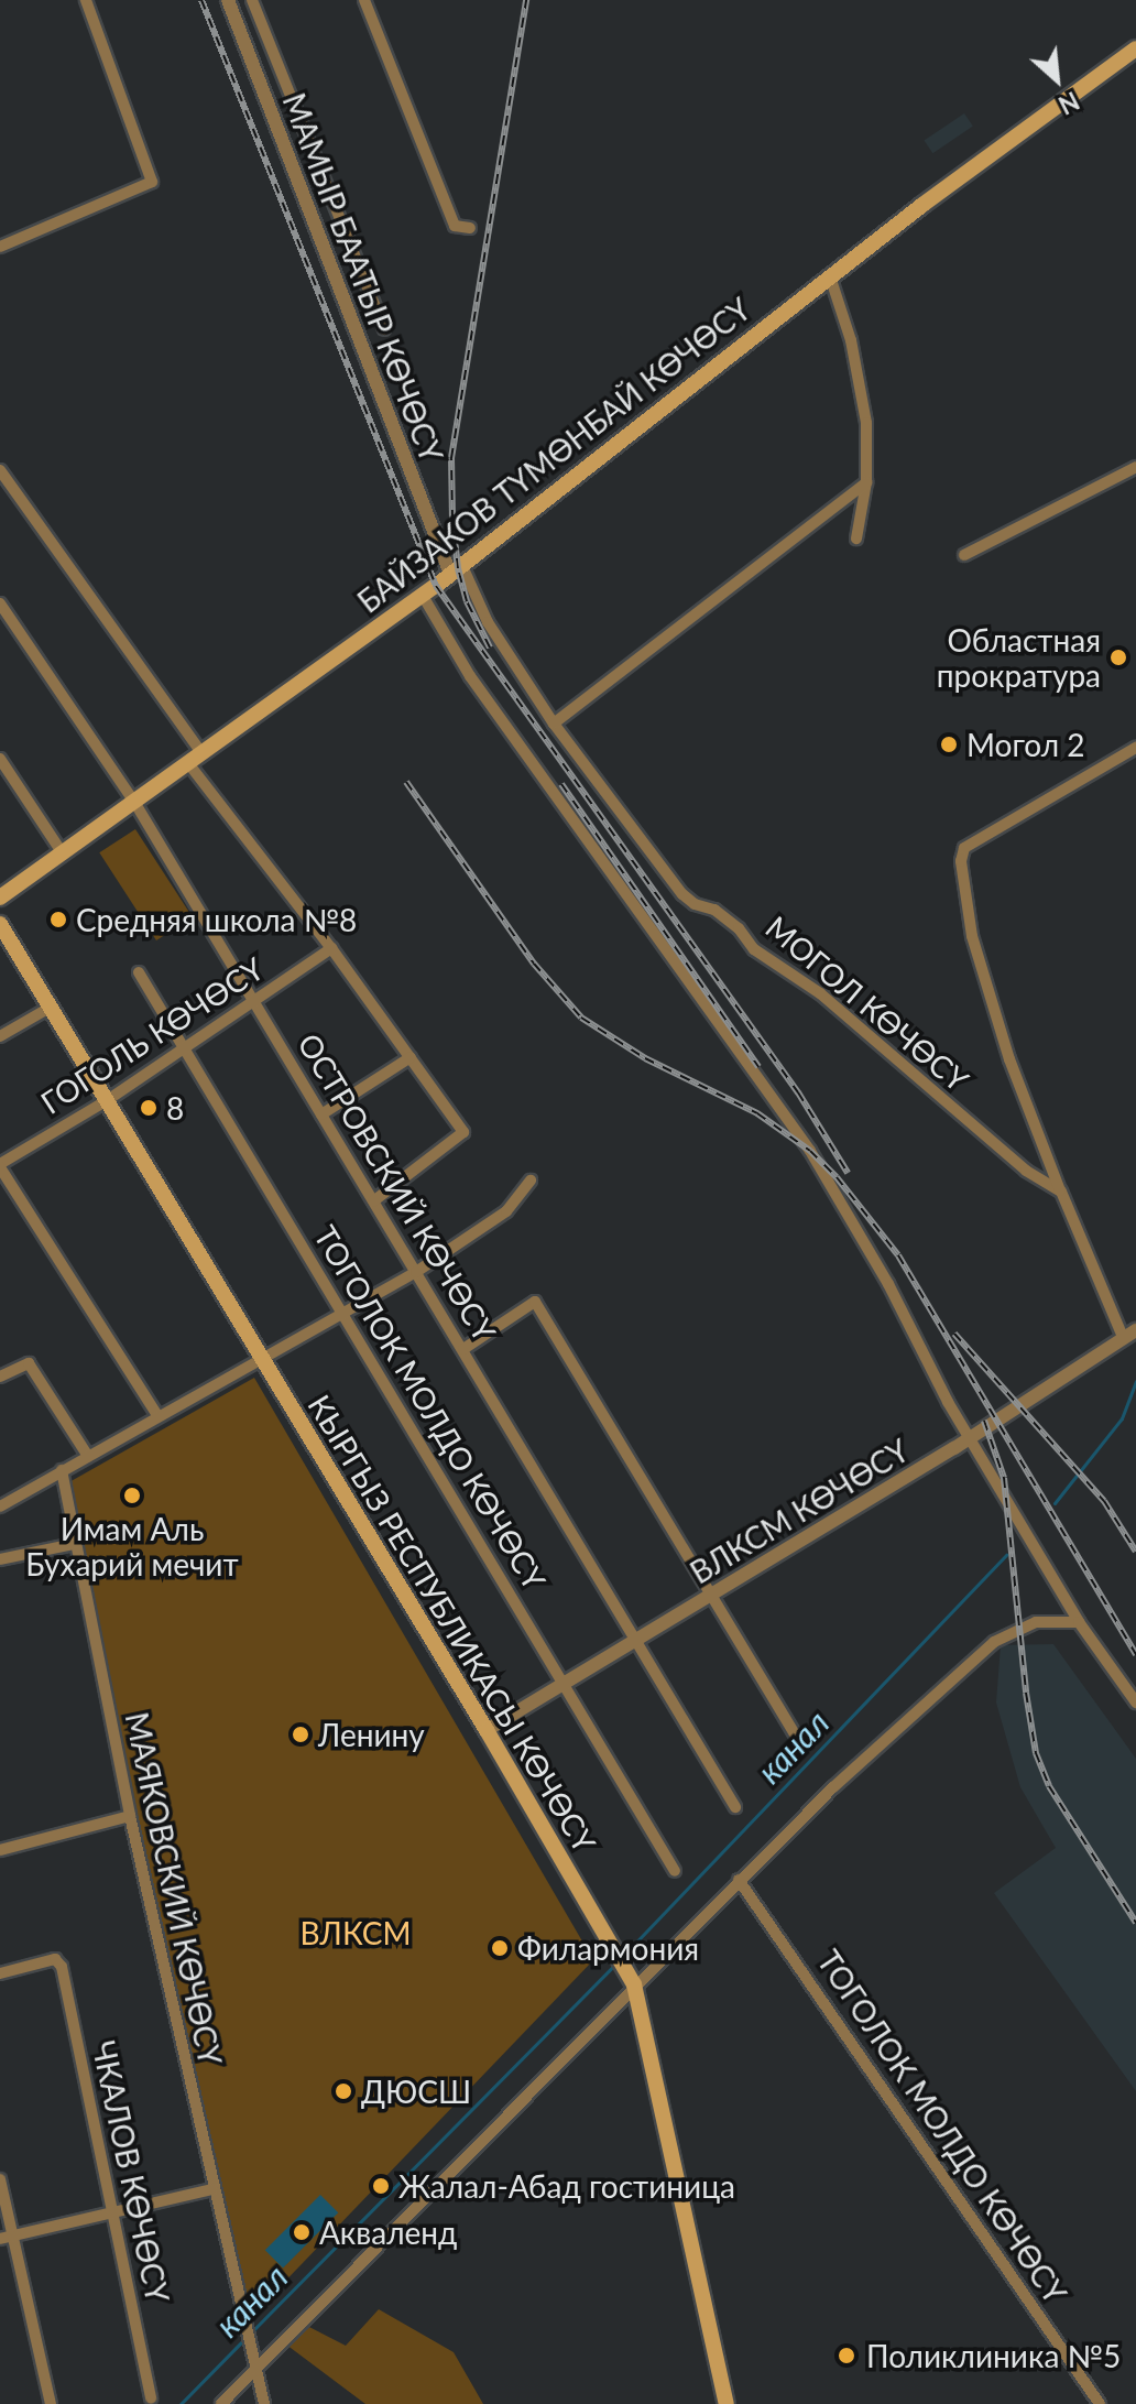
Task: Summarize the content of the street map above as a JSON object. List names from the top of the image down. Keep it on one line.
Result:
{"streets":{"main road":["БАЙЗАКОВ ТҮМӨНБАЙ КӨЧӨСҮ","КЫРГЫЗ РЕСПУБЛИКАСЫ КӨЧӨСҮ"],"street":["МАМЫР БААТЫР КӨЧӨСҮ","МОГОЛ КӨЧӨСҮ","ГОГОЛЬ КӨЧӨСҮ","ОСТРОВСКИЙ КӨЧӨСҮ","ТОГОЛОК МОЛДО КӨЧӨСҮ","ВЛКСМ КӨЧӨСҮ","МАЯКОВСКИЙ КӨЧӨСҮ","ЧКАЛОВ КӨЧӨСҮ"]},"crossings":[["МАМЫР БААТЫР КӨЧӨСҮ","БАЙЗАКОВ ТҮМӨНБАЙ КӨЧӨСҮ"],["МАМЫР БААТЫР КӨЧӨСҮ","МОГОЛ КӨЧӨСҮ"],["БАЙЗАКОВ ТҮМӨНБАЙ КӨЧӨСҮ","МОГОЛ КӨЧӨСҮ"],["БАЙЗАКОВ ТҮМӨНБАЙ КӨЧӨСҮ","ОСТРОВСКИЙ КӨЧӨСҮ"],["ГОГОЛЬ КӨЧӨСҮ","ОСТРОВСКИЙ КӨЧӨСҮ"],["ГОГОЛЬ КӨЧӨСҮ","ТОГОЛОК МОЛДО КӨЧӨСҮ"],["ГОГОЛЬ КӨЧӨСҮ","КЫРГЫЗ РЕСПУБЛИКАСЫ КӨЧӨСҮ"],["ОСТРОВСКИЙ КӨЧӨСҮ","ВЛКСМ КӨЧӨСҮ"],["ТОГОЛОК МОЛДО КӨЧӨСҮ","ВЛКСМ КӨЧӨСҮ"],["ВЛКСМ КӨЧӨСҮ","КЫРГЫЗ РЕСПУБЛИКАСЫ КӨЧӨСҮ"]],"water":["канал"],"parks":["ВЛКСМ"],"places":["Областная прократура","Могол 2","Средняя школа №8","8","Имам Аль Бухарий мечит","Ленину","Филармония","ДЮСШ","Жалал-Абад гостиница","Акваленд","Поликлиника №5"],"north":"bottom right"}
